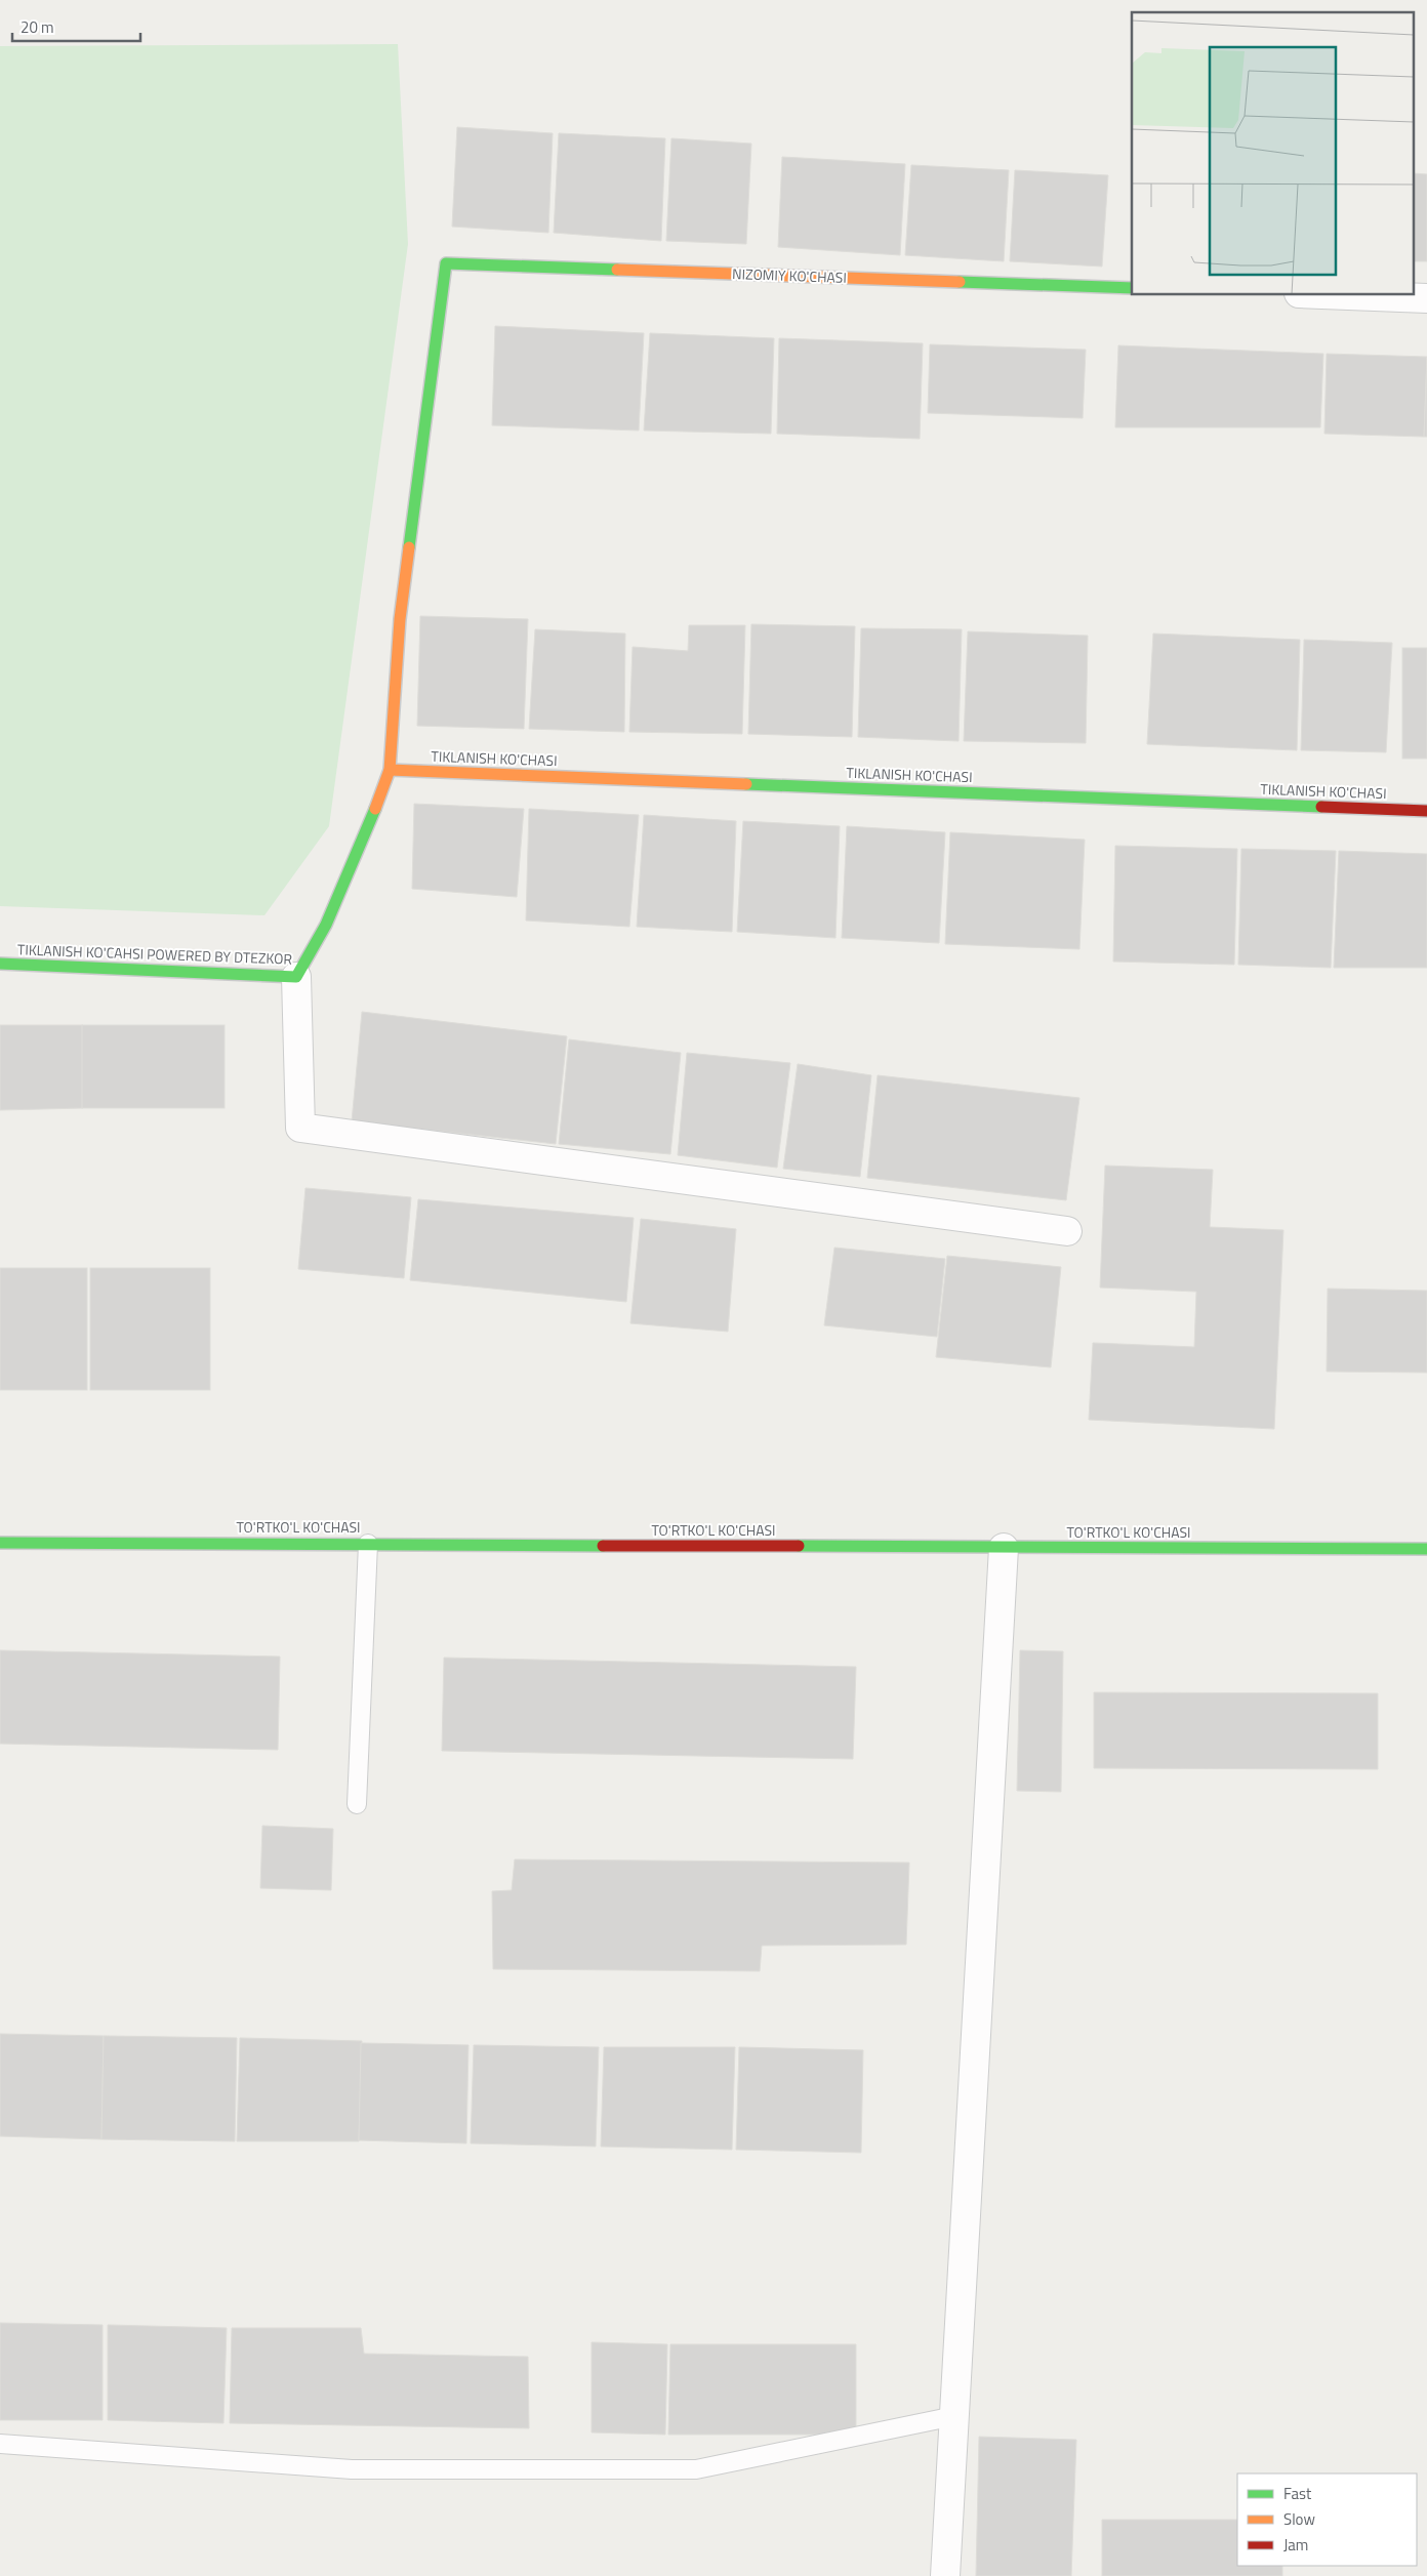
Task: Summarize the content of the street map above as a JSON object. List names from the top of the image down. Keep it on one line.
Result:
{"streets":{"street":["NIZOMIY KO'CHASI","TIKLANISH KO'CHASI","TIKLANISH KO'CAHSI POWERED BY DTEZKOR","TO'RTKO'L KO'CHASI"]},"crossings":[["NIZOMIY KO'CHASI","TIKLANISH KO'CAHSI POWERED BY DTEZKOR"],["TIKLANISH KO'CHASI","TIKLANISH KO'CAHSI POWERED BY DTEZKOR"]],"legend":["Fast","Slow","Jam"],"scale_bar":"20 m"}
